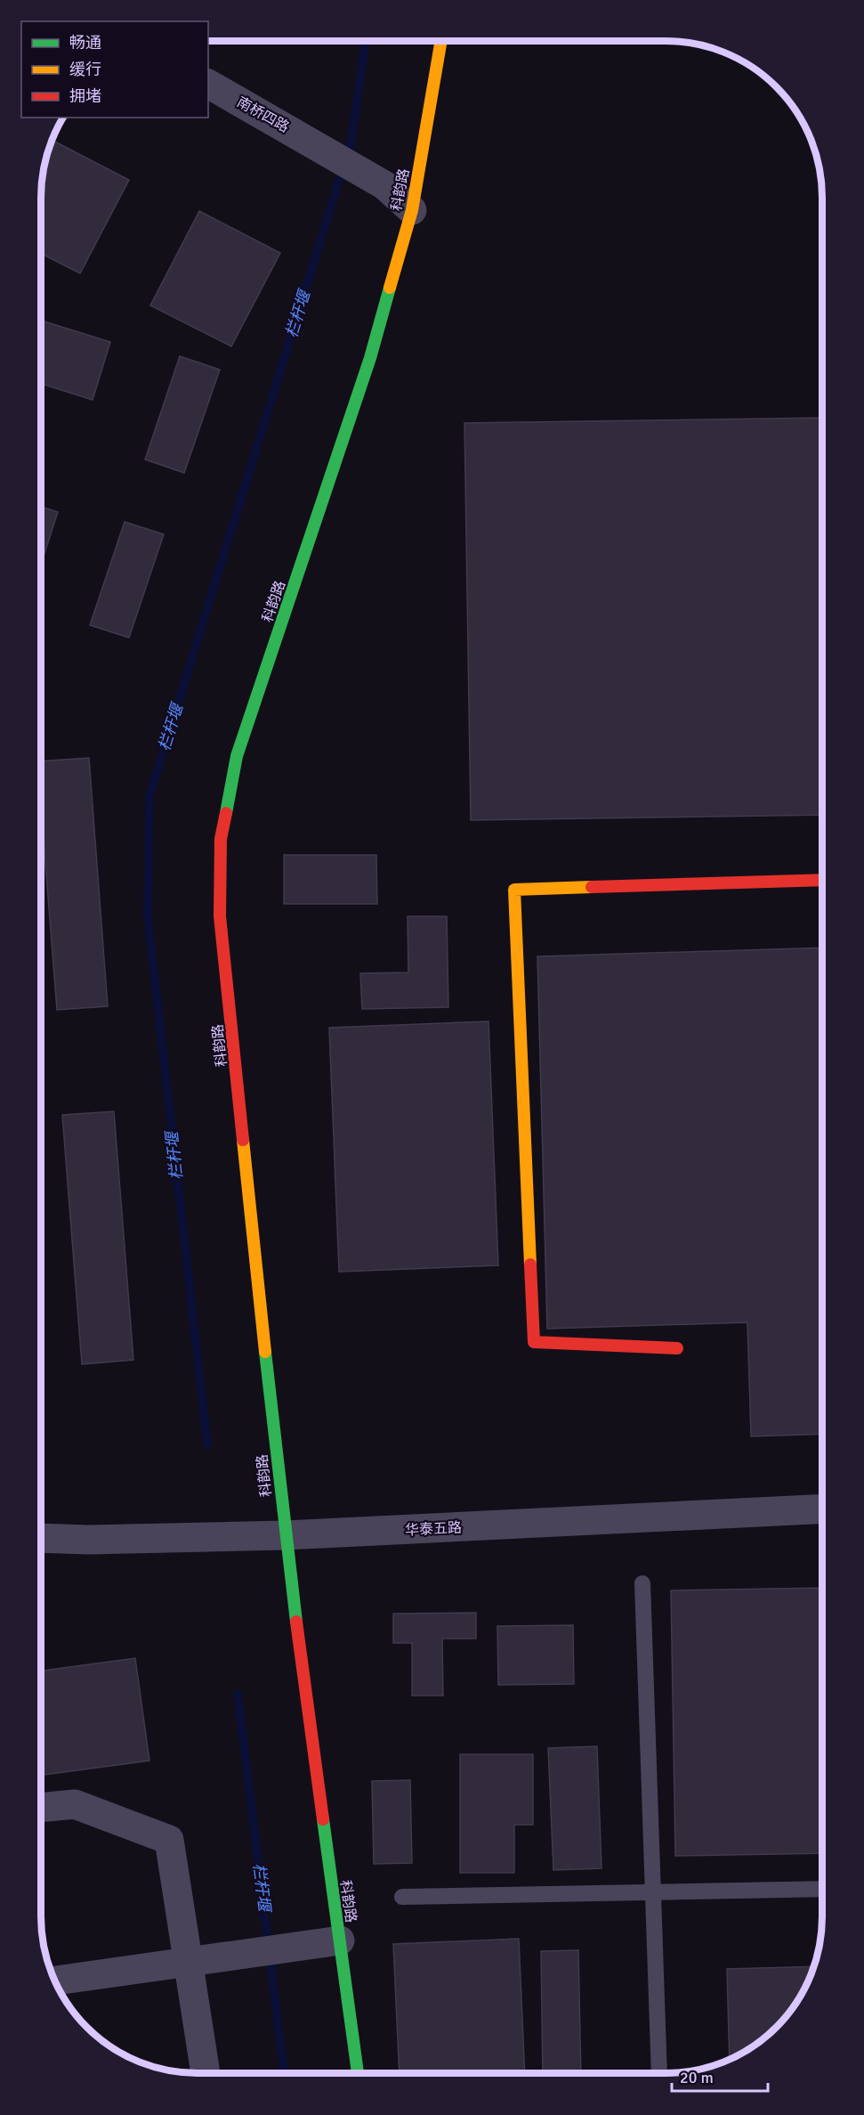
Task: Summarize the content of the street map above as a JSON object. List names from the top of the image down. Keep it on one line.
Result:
{"streets":{"street":["南桥四路","科韵路","华泰五路"]},"crossings":[["南桥四路","科韵路"],["科韵路","华泰五路"]],"water":["栏杆堰"],"legend":["畅通","缓行","拥堵"],"scale_bar":"20 m"}
